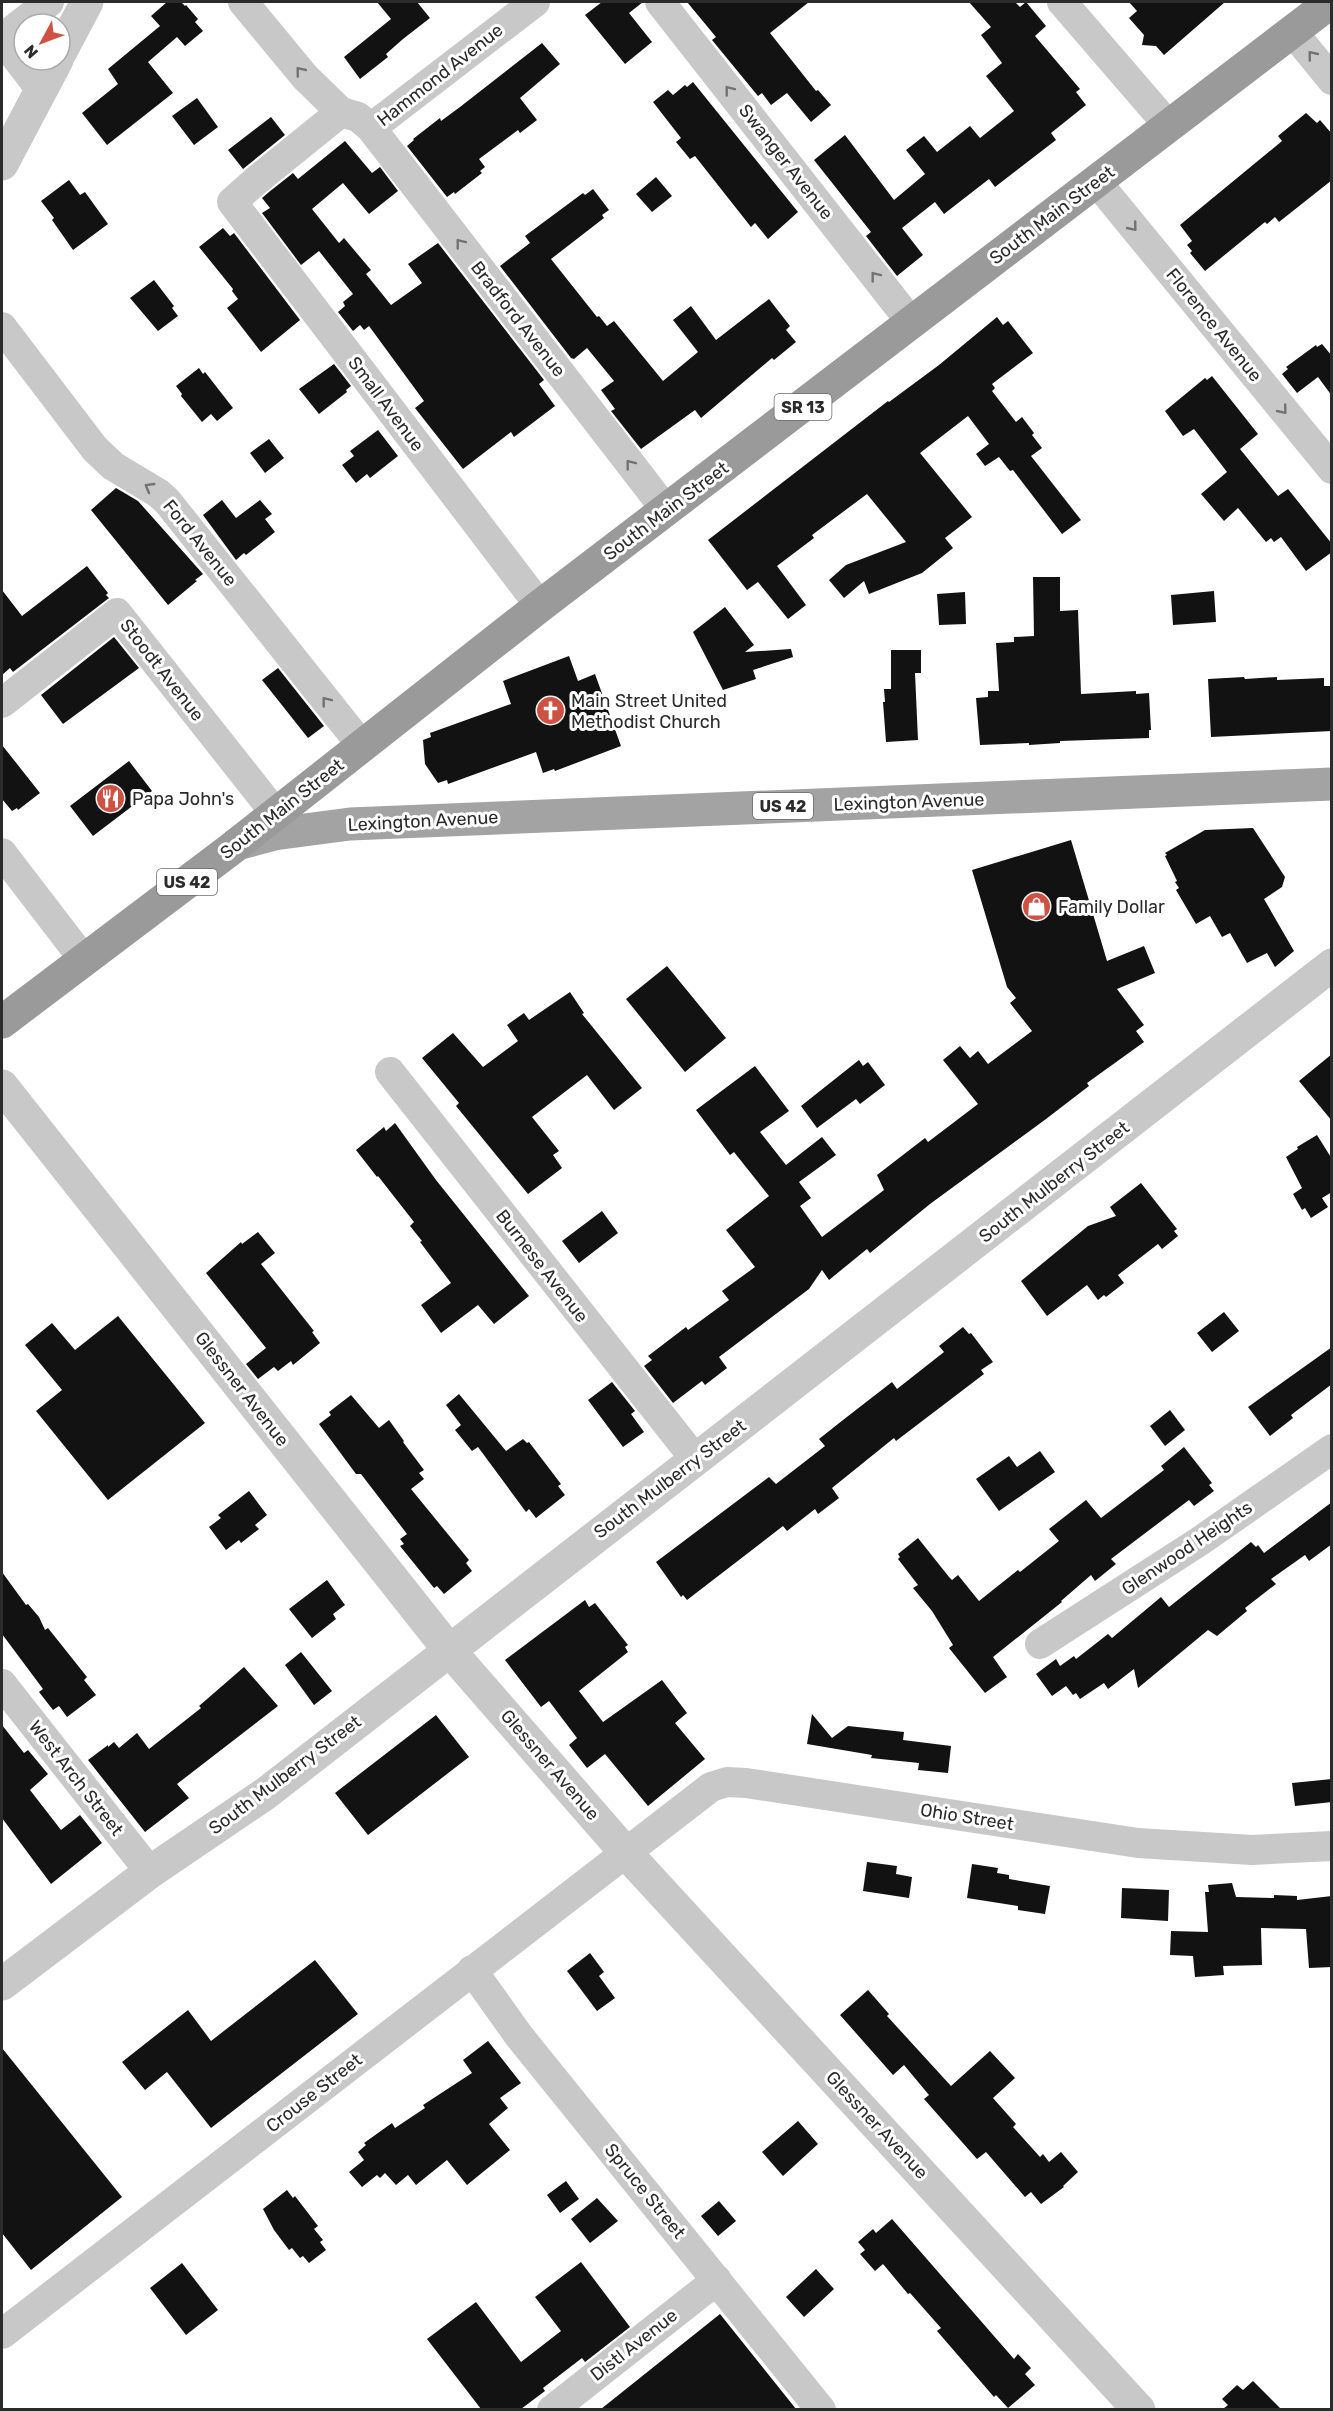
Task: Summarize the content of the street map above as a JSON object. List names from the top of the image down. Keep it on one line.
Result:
{"streets":{"highway":["South Main Street","SR 13","US 42"],"main road":["Lexington Avenue"],"street":["Hammond Avenue","Swanger Avenue","Bradford Avenue","Florence Avenue","Small Avenue","Ford Avenue","Stoodt Avenue","South Mulberry Street","Burnese Avenue","Glessner Avenue","Glenwood Heights","West Arch Street","Ohio Street","Crouse Street","Spruce Street","Distl Avenue"]},"crossings":[["Hammond Avenue","Bradford Avenue"],["Hammond Avenue","Small Avenue"],["Swanger Avenue","South Main Street"],["South Main Street","Bradford Avenue"],["South Main Street","Florence Avenue"],["South Main Street","Small Avenue"],["South Main Street","Ford Avenue"],["South Main Street","Stoodt Avenue"],["South Main Street","Lexington Avenue"],["South Mulberry Street","Burnese Avenue"],["South Mulberry Street","Glessner Avenue"],["South Mulberry Street","West Arch Street"],["Glessner Avenue","Ohio Street"],["Glessner Avenue","Crouse Street"],["Ohio Street","Crouse Street"],["Crouse Street","Spruce Street"],["Spruce Street","Distl Avenue"]],"one_way":["Swanger Avenue","Bradford Avenue","Florence Avenue","Ford Avenue"],"places":{"church":["Main Street United Methodist Church"],"restaurant":["Papa John's"],"shop":["Family Dollar"]},"north":"bottom left"}
